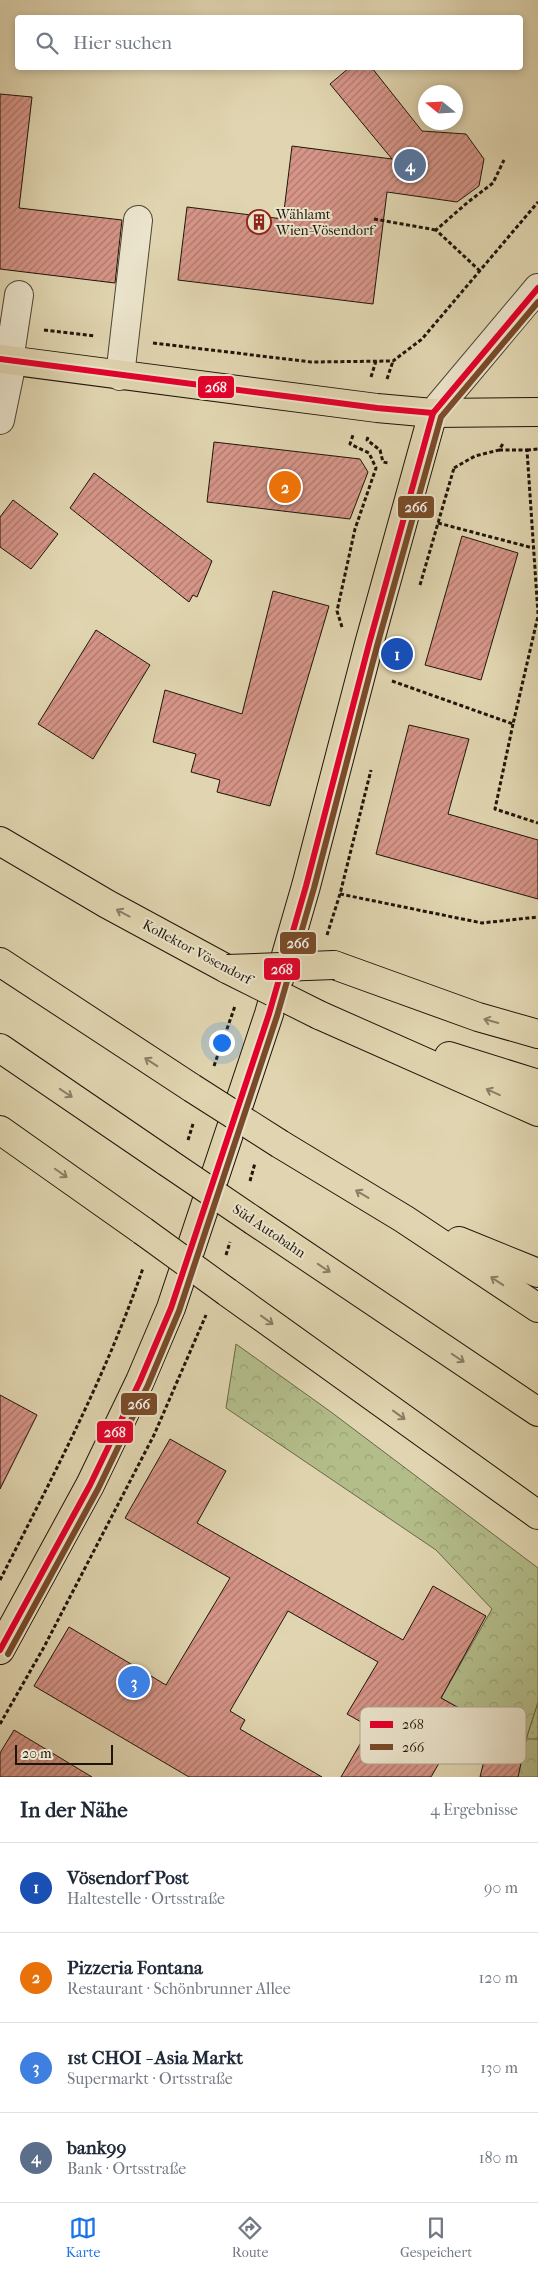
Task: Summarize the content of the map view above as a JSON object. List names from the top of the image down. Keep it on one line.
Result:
{"streets":{"main road":["Kollektor Vösendorf","Süd Autobahn"]},"places":{"building":["Wählamt Wien-Vösendorf"]},"lines":["transit line 268","transit line 266"],"legend":["268","266"],"scale_bar":"20 m","north":"left","page":{"search":"Hier suchen","pins":["4","2","1","3"],"scale":"20 m","heading":["In der Nähe","4 Ergebnisse"],"list":[{"mark":"1","name":"Vösendorf Post","note":"Haltestelle · Ortsstraße","value":"90 m"},{"mark":"2","name":"Pizzeria Fontana","note":"Restaurant · Schönbrunner Allee","value":"120 m"},{"mark":"3","name":"1st CHOI - Asia Markt","note":"Supermarkt · Ortsstraße","value":"130 m"},{"mark":"4","name":"bank99","note":"Bank · Ortsstraße","value":"180 m"}],"nav":["Karte","Route","Gespeichert"]}}
